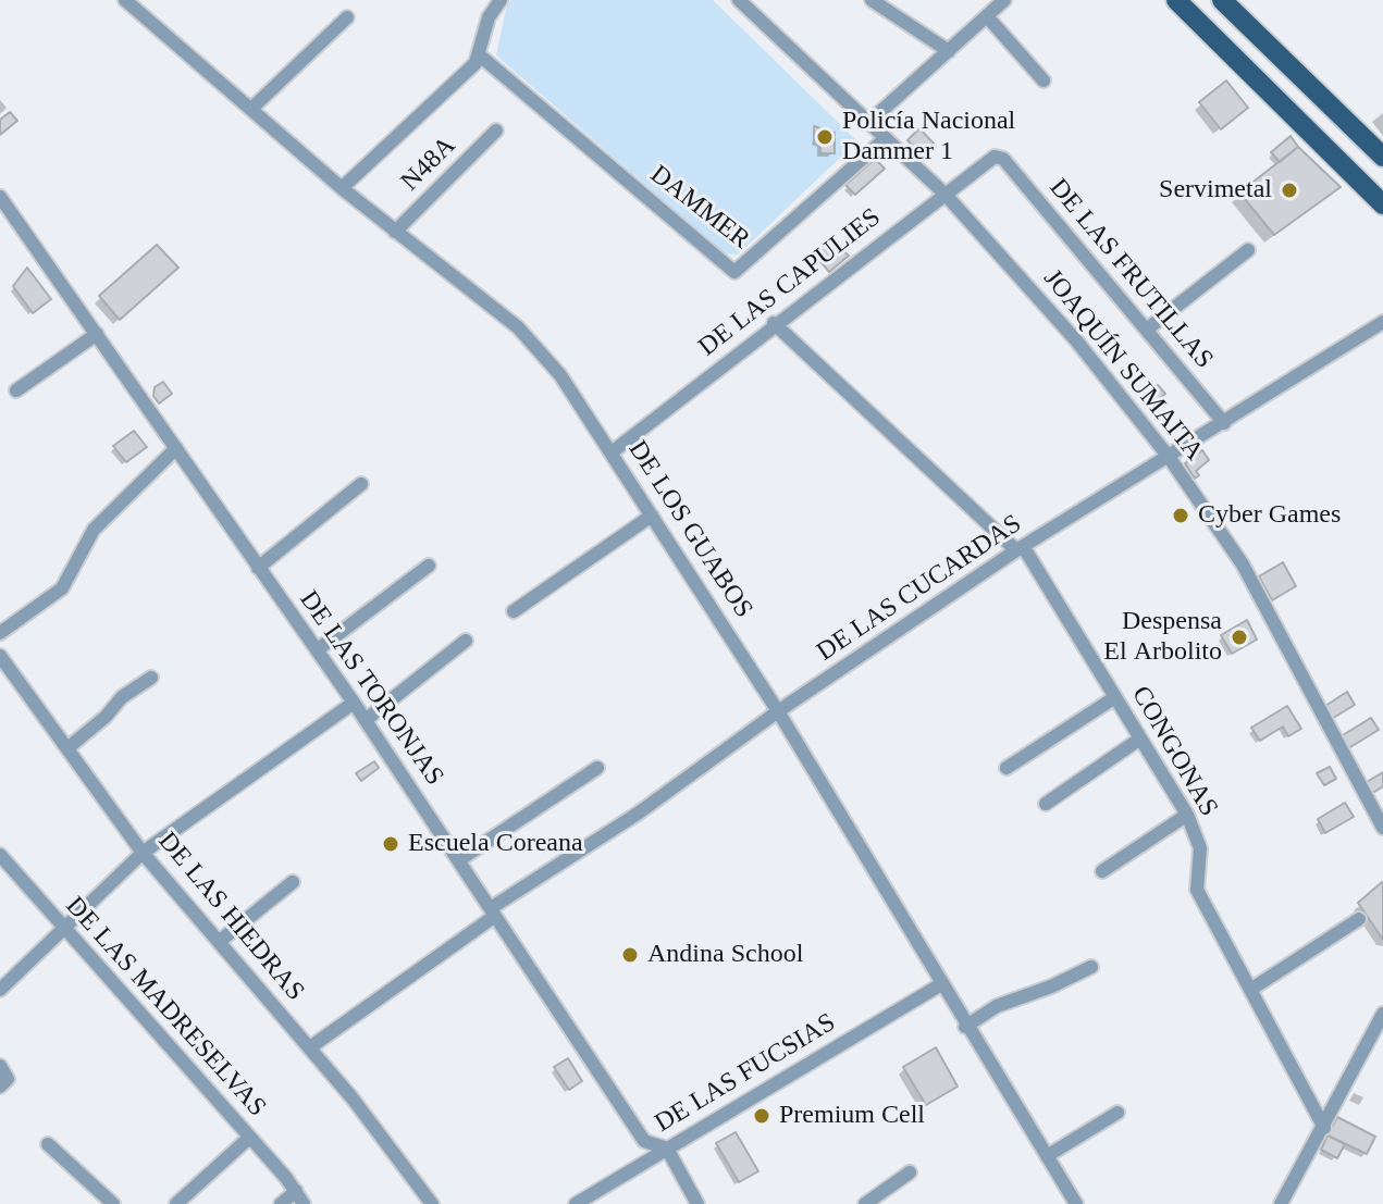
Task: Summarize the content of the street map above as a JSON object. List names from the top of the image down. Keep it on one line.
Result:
{"streets":{"street":["N48A","DAMMER","DE LAS FRUTILLAS","DE LAS CAPULIES","JOAQUÍN SUMAITA","DE LOS GUABOS","DE LAS CUCARDAS","DE LAS TORONJAS","CONGONAS","DE LAS HIEDRAS","DE LAS MADRESELVAS","DE LAS FUCSIAS"]},"crossings":[["N48A","DE LOS GUABOS"],["DAMMER","JOAQUÍN SUMAITA"],["DE LAS FRUTILLAS","DE LAS CAPULIES"],["DE LAS FRUTILLAS","DE LAS CUCARDAS"],["DE LAS CAPULIES","JOAQUÍN SUMAITA"],["DE LAS CAPULIES","DE LOS GUABOS"],["DE LAS CAPULIES","CONGONAS"],["JOAQUÍN SUMAITA","DE LAS CUCARDAS"],["DE LOS GUABOS","DE LAS CUCARDAS"],["DE LOS GUABOS","DE LAS FUCSIAS"],["DE LAS CUCARDAS","DE LAS TORONJAS"],["DE LAS CUCARDAS","CONGONAS"],["DE LAS CUCARDAS","DE LAS HIEDRAS"],["DE LAS TORONJAS","DE LAS FUCSIAS"]],"places":["Policía Nacional Dammer 1","Servimetal","Cyber Games","Despensa El Arbolito","Escuela Coreana","Andina School","Premium Cell"]}
